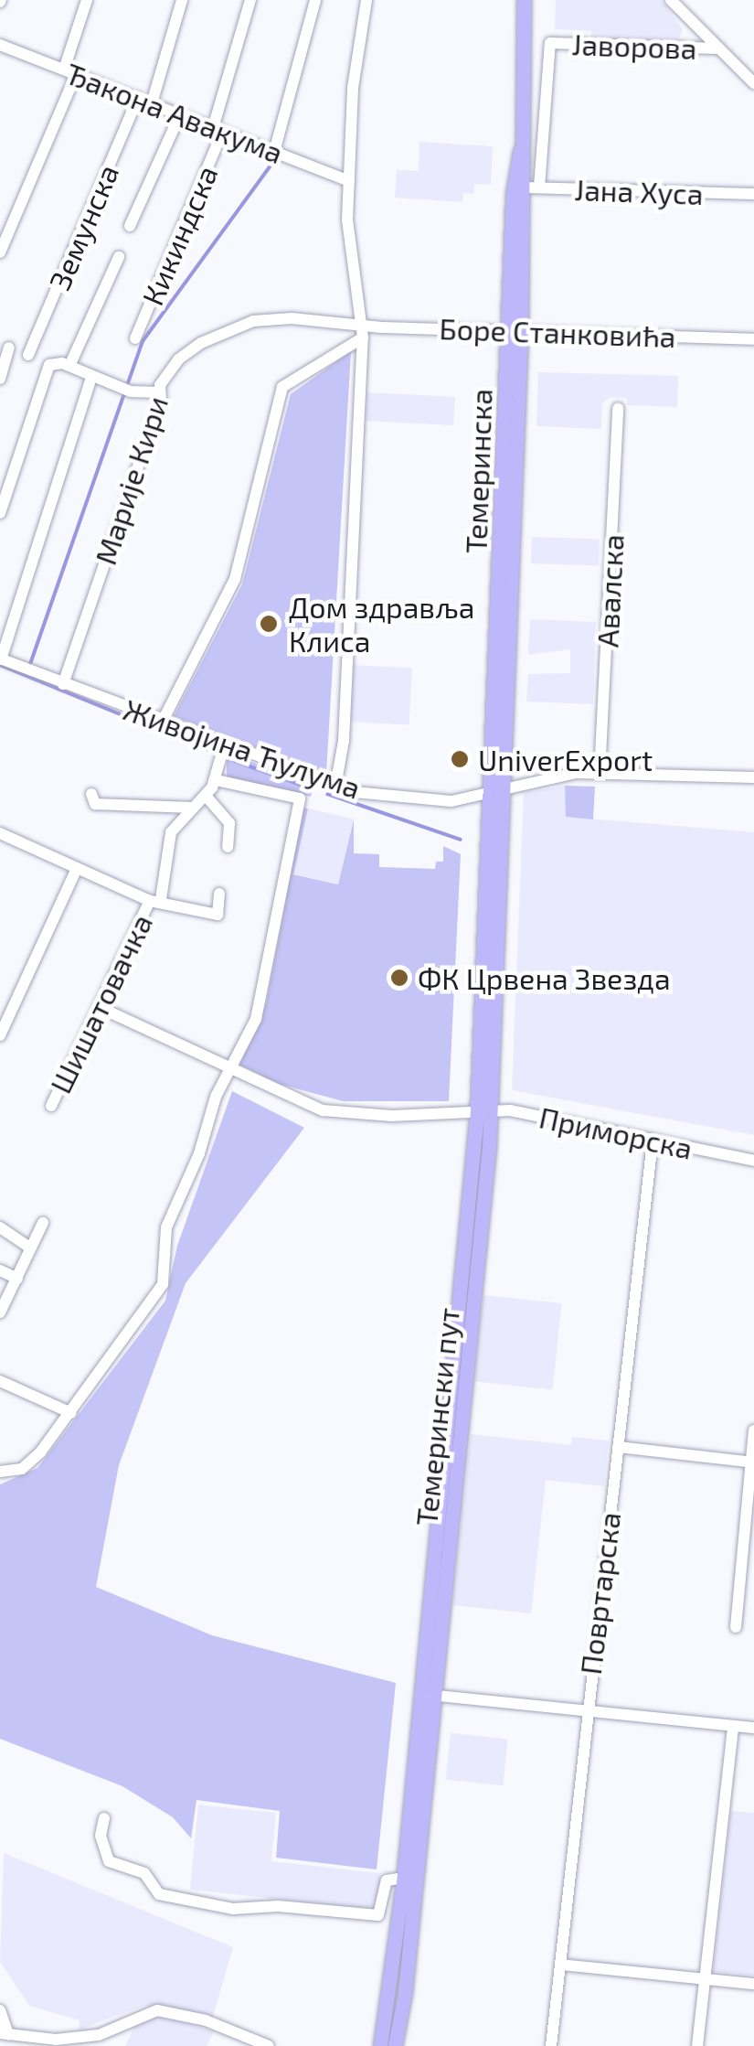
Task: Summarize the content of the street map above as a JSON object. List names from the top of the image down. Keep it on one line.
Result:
{"streets":{"main road":["Темеринска","Темерински пут"],"street":["Јаворова","Ђакона Авакума","Јана Хуса","Земунска","Кикиндска","Боре Станковића","Марије Кири","Авалска","Живојина Ћулума","Шишатовачка","Приморска","Повртарска"]},"crossings":[["Јаворова","Јана Хуса"],["Јаворова","Темеринска"],["Ђакона Авакума","Земунска"],["Ђакона Авакума","Кикиндска"],["Јана Хуса","Темеринска"],["Боре Станковића","Темеринска"],["Боре Станковића","Марије Кири"],["Темеринска","Живојина Ћулума"],["Темеринска","Темерински пут"],["Марије Кири","Живојина Ћулума"],["Авалска","Живојина Ћулума"],["Живојина Ћулума","Темерински пут"],["Шишатовачка","Приморска"],["Приморска","Темерински пут"],["Приморска","Повртарска"]],"places":["Дом здравља Клиса","UniverExport","ФК Црвена Звезда"]}
